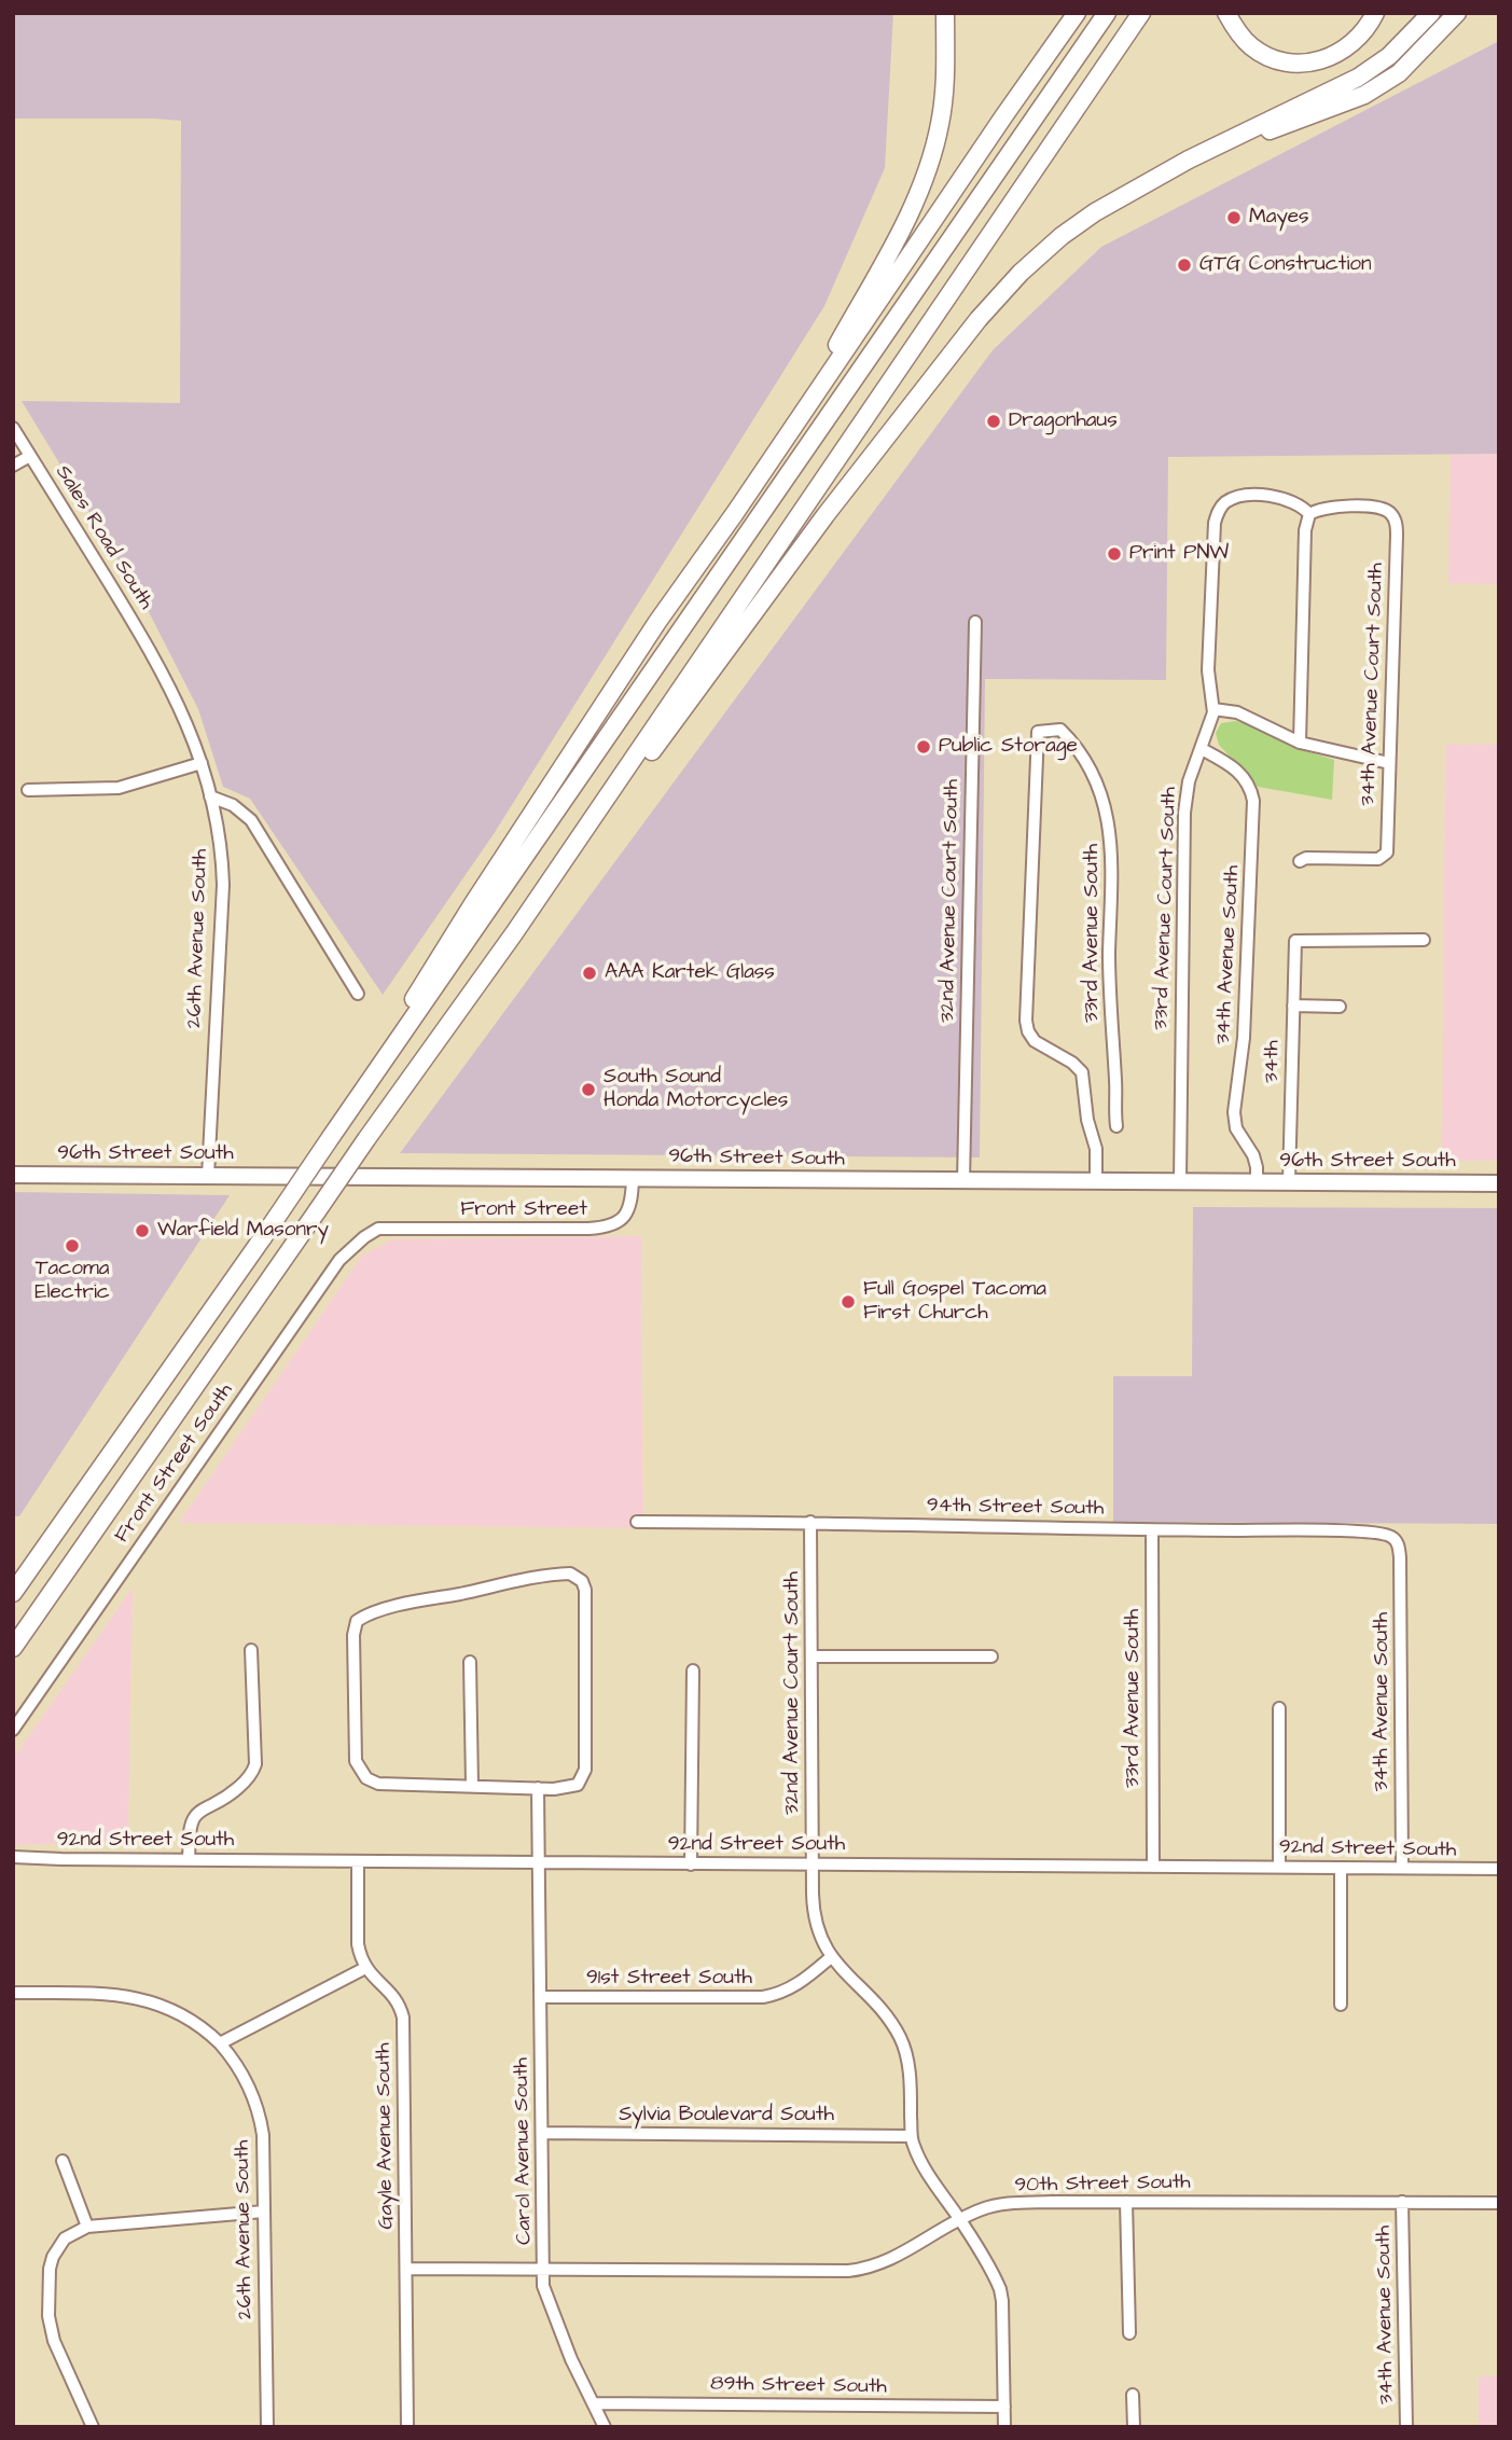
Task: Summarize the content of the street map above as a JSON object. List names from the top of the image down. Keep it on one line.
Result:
{"streets":{"main road":["96th Street South"],"street":["Sales Road South","34th Avenue Court South","32nd Avenue Court South","33rd Avenue Court South","33rd Avenue South","26th Avenue South","34th Avenue South","34th","Front Street","Front Street South","94th Street South","92nd Street South","91st Street South","Sylvia Boulevard South","Gayle Avenue South","Carol Avenue South","90th Street South","89th Street South"]},"crossings":[["Sales Road South","26th Avenue South"],["34th Avenue Court South","33rd Avenue Court South"],["32nd Avenue Court South","96th Street South"],["32nd Avenue Court South","94th Street South"],["32nd Avenue Court South","92nd Street South"],["32nd Avenue Court South","91st Street South"],["32nd Avenue Court South","Sylvia Boulevard South"],["33rd Avenue Court South","34th Avenue South"],["33rd Avenue Court South","96th Street South"],["33rd Avenue South","96th Street South"],["33rd Avenue South","94th Street South"],["33rd Avenue South","92nd Street South"],["26th Avenue South","96th Street South"],["34th Avenue South","96th Street South"],["34th Avenue South","94th Street South"],["34th Avenue South","92nd Street South"],["34th Avenue South","90th Street South"],["34th","96th Street South"],["96th Street South","Front Street"],["Front Street","Front Street South"],["92nd Street South","Carol Avenue South"],["91st Street South","Carol Avenue South"],["Sylvia Boulevard South","Carol Avenue South"],["Gayle Avenue South","90th Street South"],["Carol Avenue South","90th Street South"],["Carol Avenue South","89th Street South"]],"places":["Mayes","GTG Construction","Dragonhaus","Print PNW","Public Storage","AAA Kartek Glass","South Sound Honda Motorcycles","Warfield Masonry","Tacoma Electric","Full Gospel Tacoma First Church"]}
